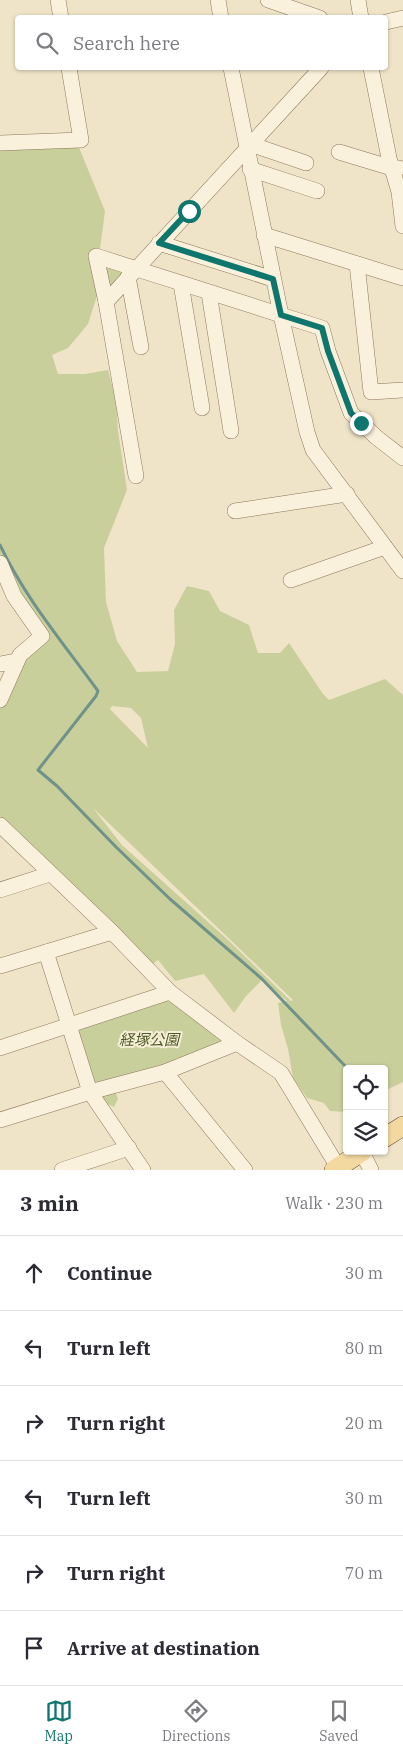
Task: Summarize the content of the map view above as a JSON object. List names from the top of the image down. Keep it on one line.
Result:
{"parks":["経塚公園"],"page":{"search":"Search here","heading":["3 min","Walk · 230 m"],"list":[["Continue","30 m"],["Turn left","80 m"],["Turn right","20 m"],["Turn left","30 m"],["Turn right","70 m"],"Arrive at destination"],"nav":["Map","Directions","Saved"]}}
